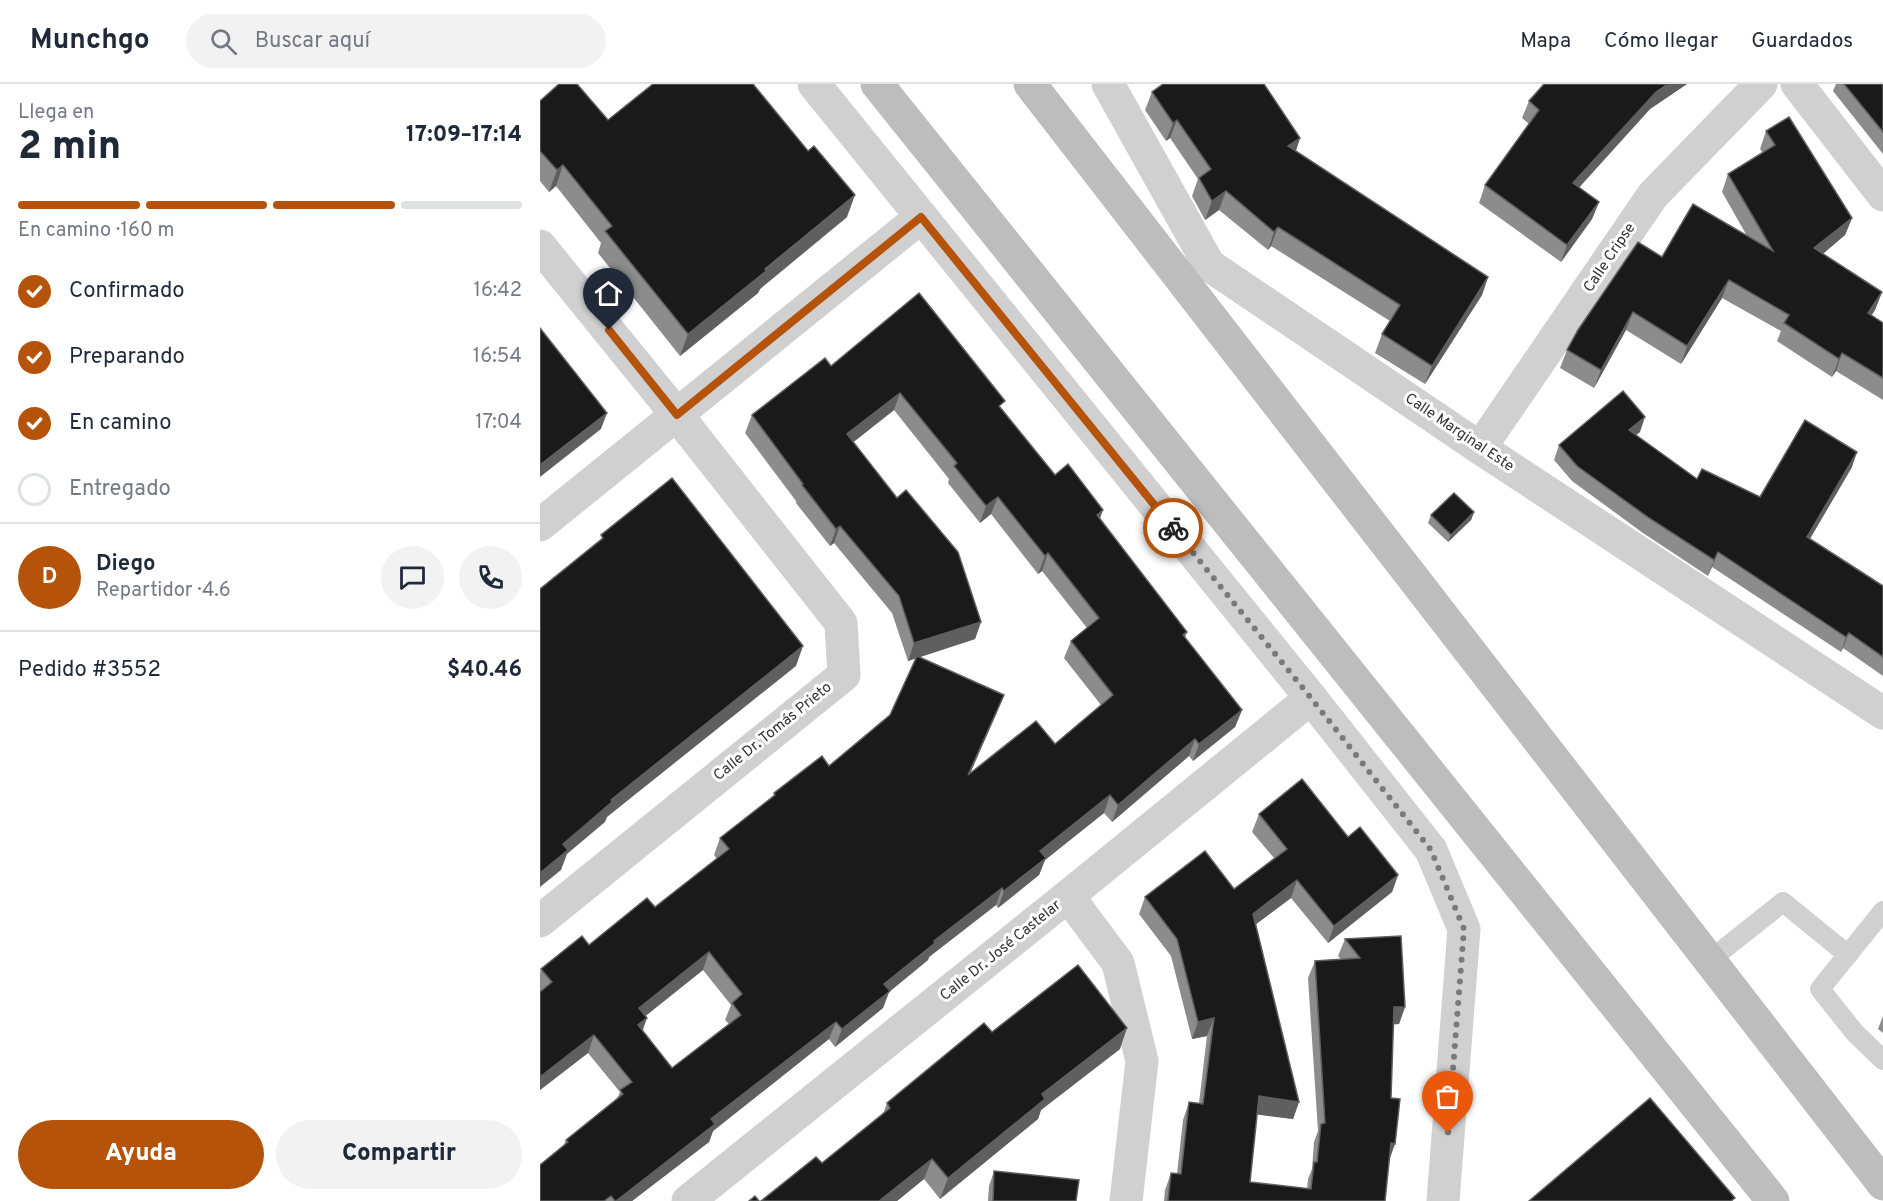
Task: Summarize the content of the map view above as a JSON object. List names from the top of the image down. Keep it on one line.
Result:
{"streets":{"street":["Calle Cripse","Calle Marginal Este","Calle Dr. Tomás Prieto","Calle Dr. José Castelar"]},"crossings":[["Calle Cripse","Calle Marginal Este"]],"page":{"header":"Munchgo","search":"Buscar aquí","nav":["Mapa","Cómo llegar","Guardados"],"heading":["2 min","Llega en","17:09–17:14"],"panel":["Diego","Repartidor · 4.6","Pedido #3552","$40.46"],"bar":"En camino · 160 m","list":[["Confirmado","16:42"],["Preparando","16:54"],["En camino","17:04"],"Entregado"],"round":"D","buttons":["Ayuda","Compartir"]}}
